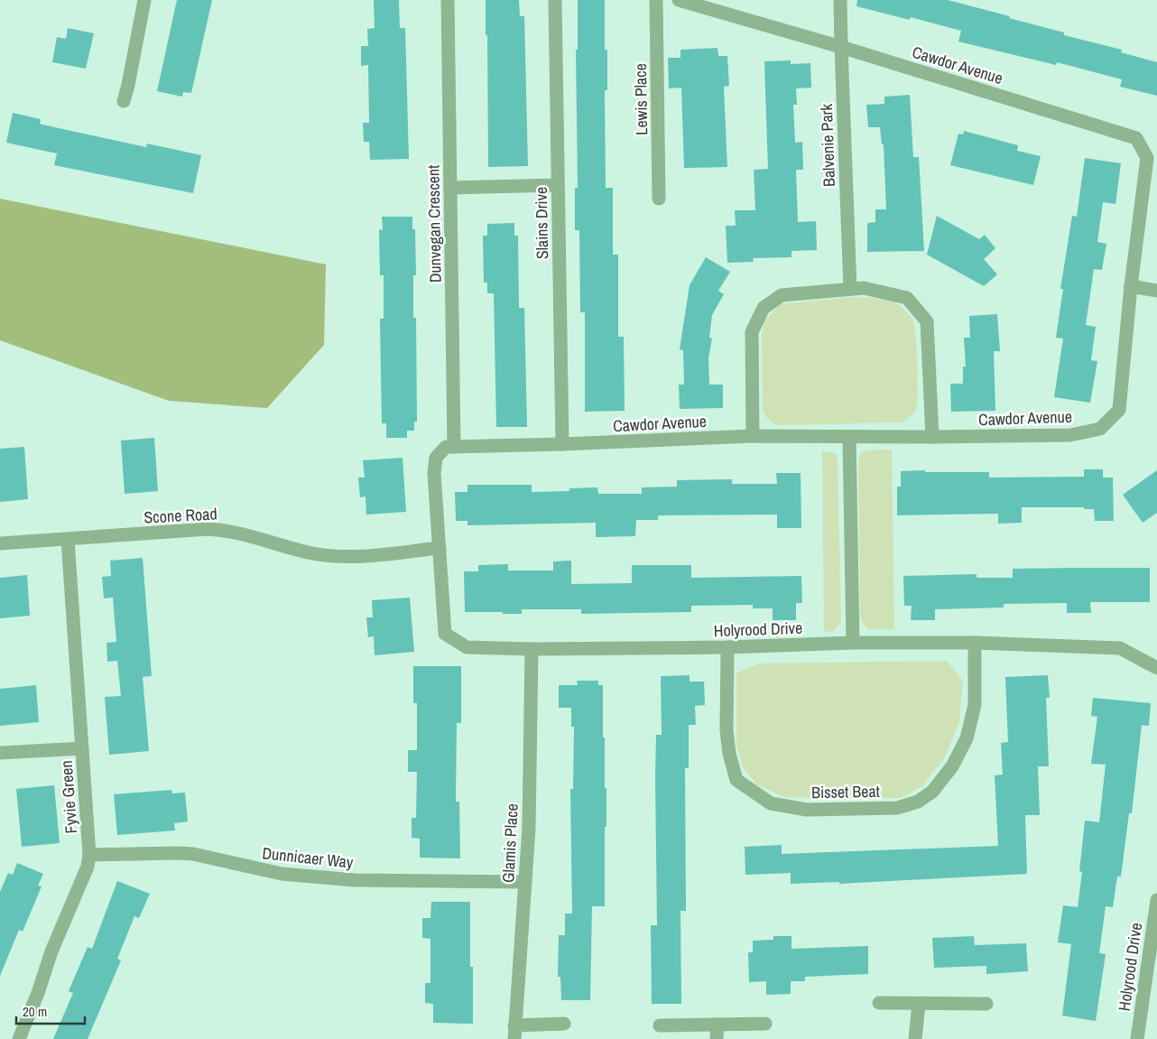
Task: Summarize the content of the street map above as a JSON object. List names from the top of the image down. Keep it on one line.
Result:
{"streets":{"street":["Cawdor Avenue","Lewis Place","Balvenie Park","Slains Drive","Dunvegan Crescent","Scone Road","Holyrood Drive","Bisset Beat","Fyvie Green","Glamis Place","Dunnicaer Way"]},"crossings":[["Cawdor Avenue","Balvenie Park"],["Cawdor Avenue","Slains Drive"],["Cawdor Avenue","Dunvegan Crescent"],["Scone Road","Holyrood Drive"],["Scone Road","Fyvie Green"],["Holyrood Drive","Bisset Beat"],["Holyrood Drive","Glamis Place"],["Fyvie Green","Dunnicaer Way"],["Glamis Place","Dunnicaer Way"]],"scale_bar":"20 m"}
